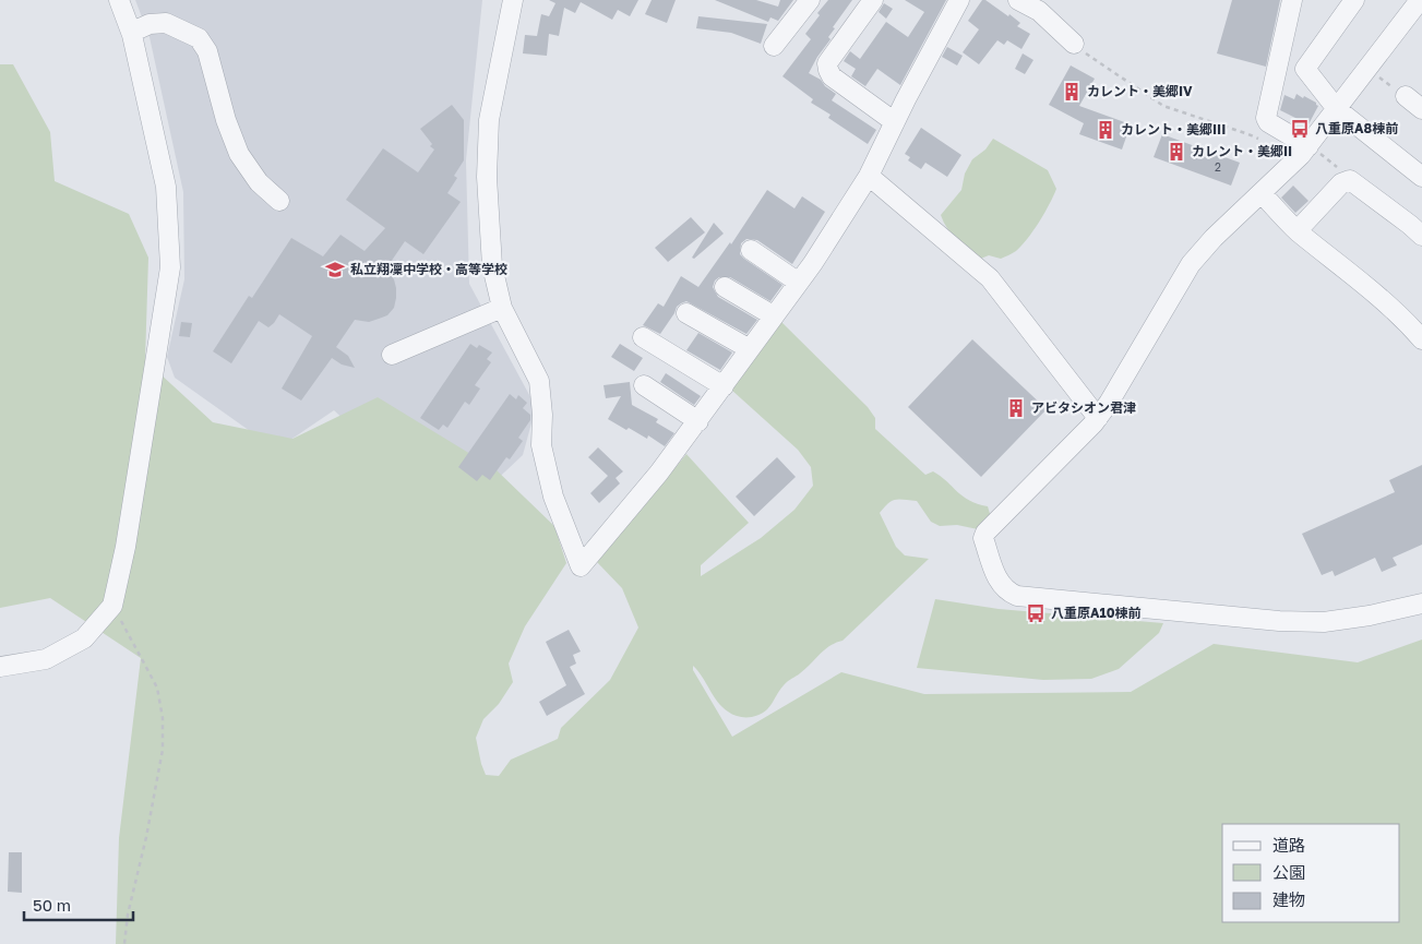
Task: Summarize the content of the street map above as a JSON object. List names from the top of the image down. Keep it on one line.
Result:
{"places":{"building":["カレント・美郷IV","カレント・美郷III","カレント・美郷II","アビタシオン君津"],"bus stop":["八重原A8棟前","八重原A10棟前"],"school or university":["私立翔凜中学校・高等学校"]},"house_numbers":["2"],"legend":["道路","公園","建物"],"scale_bar":"50 m"}
